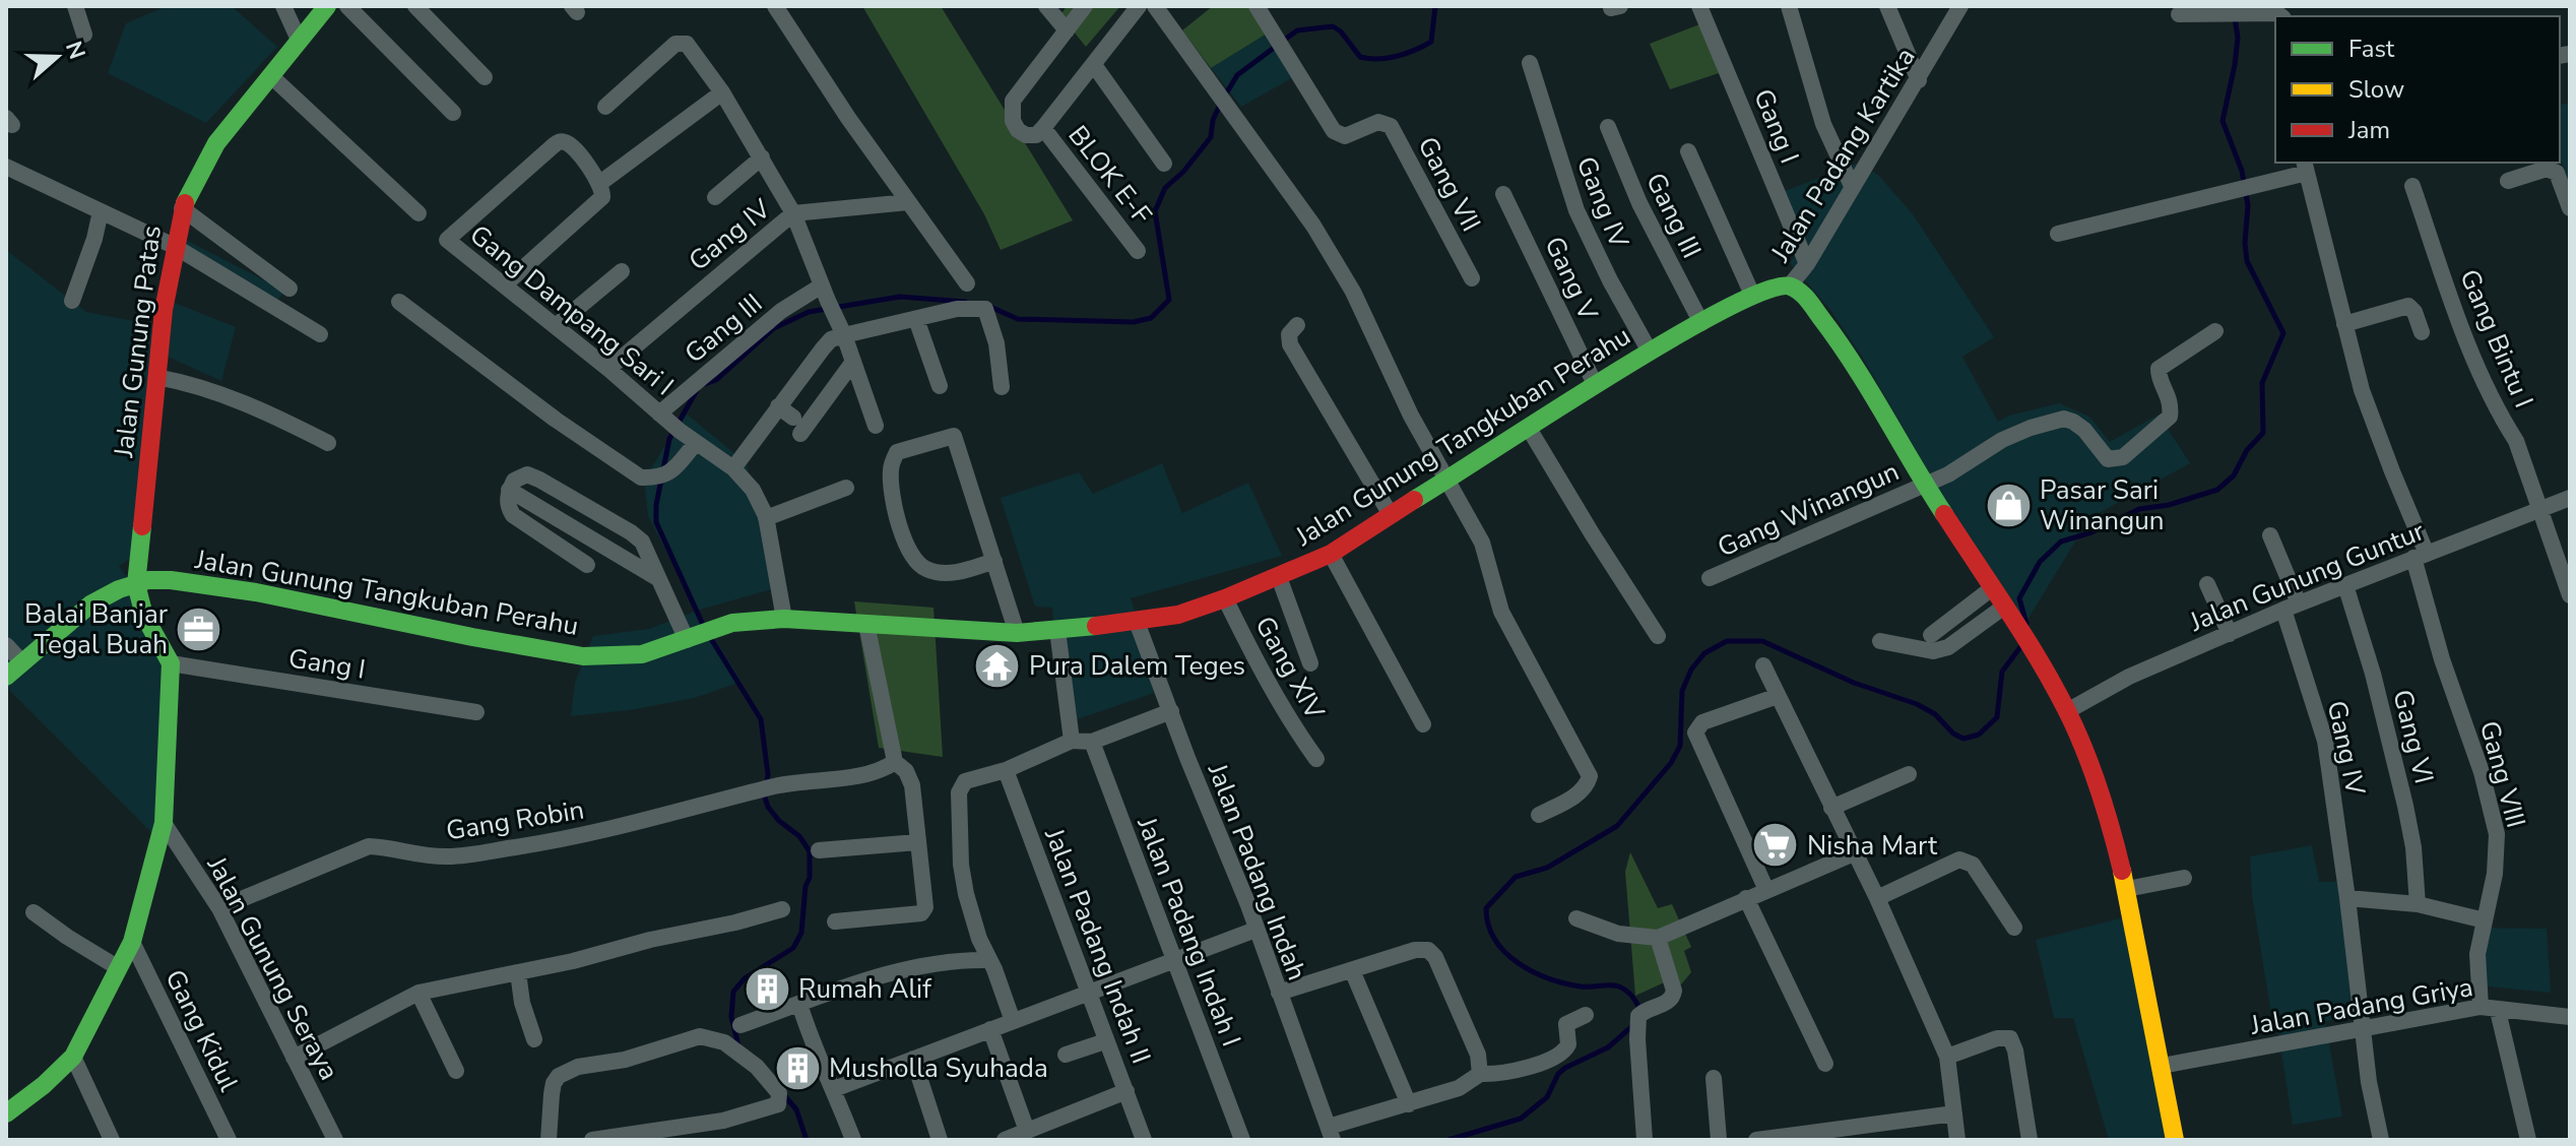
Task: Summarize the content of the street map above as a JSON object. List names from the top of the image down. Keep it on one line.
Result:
{"streets":{"street":["Gang I","Jalan Padang Kartika","BLOK E-F","Gang VII","Gang IV","Gang III","Gang V","Gang Dampang Sari I","Gang Bintu I","Jalan Gunung Patas","Jalan Gunung Tangkuban Perahu","Gang Winangun","Jalan Gunung Guntur","Gang XIV","Gang VI","Gang VIII","Gang Robin","Jalan Padang Indah","Jalan Padang Indah I","Jalan Padang Indah II","Jalan Gunung Seraya","Jalan Padang Griya","Gang Kidul"]},"crossings":[["Gang I","Jalan Padang Kartika"],["Jalan Padang Kartika","Jalan Gunung Tangkuban Perahu"],["Gang IV","Gang Dampang Sari I"],["Gang IV","Jalan Gunung Tangkuban Perahu"],["Gang IV","Jalan Gunung Guntur"],["Gang IV","Jalan Padang Griya"],["Gang III","Gang Dampang Sari I"],["Gang III","Jalan Gunung Tangkuban Perahu"],["Gang V","Jalan Gunung Tangkuban Perahu"],["Gang Dampang Sari I","Jalan Gunung Tangkuban Perahu"],["Gang Bintu I","Jalan Gunung Guntur"],["Jalan Gunung Patas","Jalan Gunung Tangkuban Perahu"],["Jalan Gunung Tangkuban Perahu","Gang XIV"],["Jalan Gunung Tangkuban Perahu","Jalan Padang Indah"],["Jalan Gunung Guntur","Gang VI"],["Jalan Gunung Guntur","Gang VIII"],["Gang VIII","Jalan Padang Griya"],["Gang Robin","Jalan Gunung Seraya"]],"places":{"shop":["Pasar Sari Winangun"],"office":["Balai Banjar Tegal Buah"],"temple":["Pura Dalem Teges"],"supermarket":["Nisha Mart"],"building":["Rumah Alif","Musholla Syuhada"]},"legend":["Fast","Slow","Jam"],"north":"right"}
